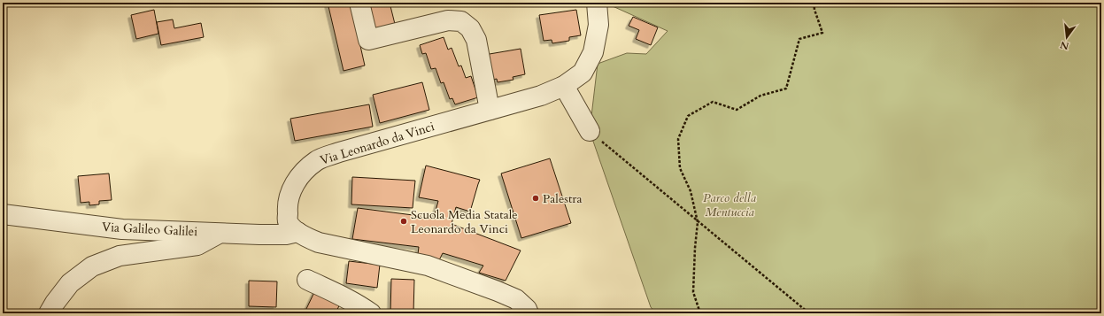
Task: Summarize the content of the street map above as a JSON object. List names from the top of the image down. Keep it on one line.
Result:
{"streets":{"street":["Via Leonardo da Vinci","Via Galileo Galilei"]},"crossings":[["Via Leonardo da Vinci","Via Galileo Galilei"]],"parks":["Parco della Mentuccia"],"places":["Palestra","Scuola Media Statale Leonardo da Vinci"],"north":"bottom"}
